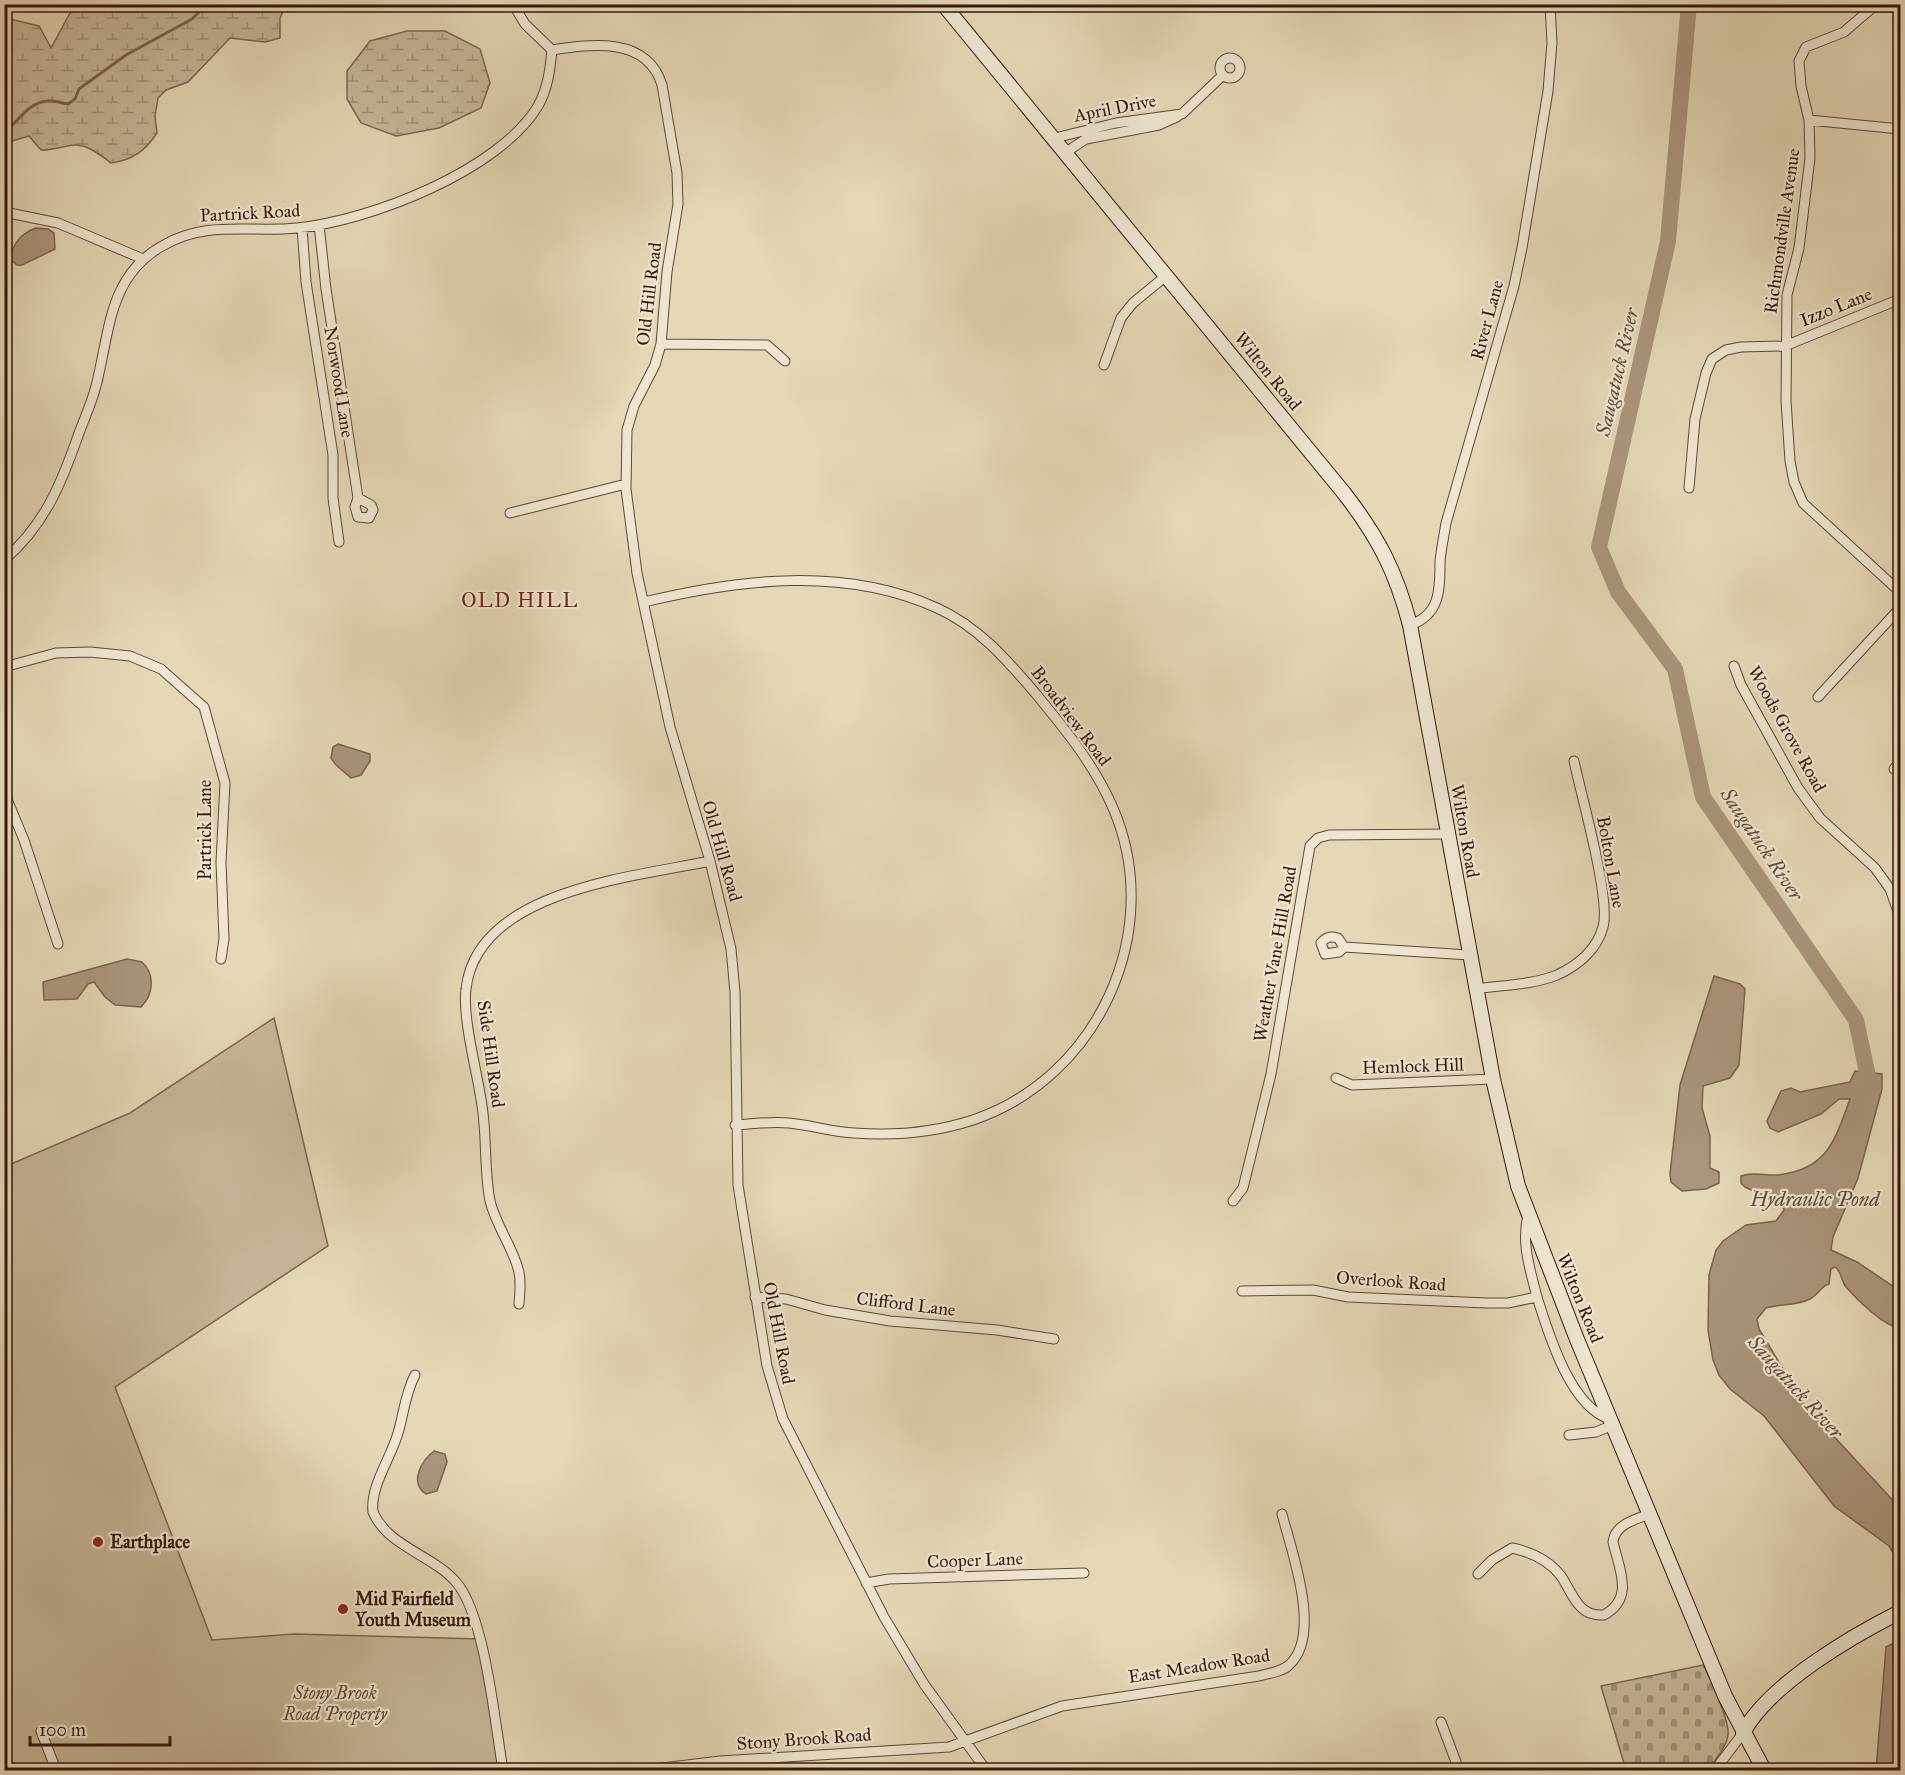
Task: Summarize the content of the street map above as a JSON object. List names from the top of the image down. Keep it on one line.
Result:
{"streets":{"main road":["Wilton Road"],"street":["April Drive","Partrick Road","Richmondville Avenue","Old Hill Road","Izzo Lane","River Lane","Norwood Lane","Broadview Road","Woods Grove Road","Partrick Lane","Bolton Lane","Weather Vane Hill Road","Side Hill Road","Hemlock Hill","Overlook Road","Clifford Lane","Cooper Lane","East Meadow Road","Stony Brook Road"]},"crossings":[["April Drive","Wilton Road"],["Partrick Road","Old Hill Road"],["Partrick Road","Norwood Lane"],["Richmondville Avenue","Izzo Lane"],["Old Hill Road","Broadview Road"],["Old Hill Road","Side Hill Road"],["Old Hill Road","Clifford Lane"],["Old Hill Road","Cooper Lane"],["Old Hill Road","East Meadow Road"],["Old Hill Road","Stony Brook Road"],["River Lane","Wilton Road"],["Wilton Road","Bolton Lane"],["Wilton Road","Weather Vane Hill Road"],["Wilton Road","Hemlock Hill"],["East Meadow Road","Stony Brook Road"]],"districts":["OLD HILL"],"water":["Saugatuck River","Hydraulic Pond"],"parks":["Stony Brook Road Property"],"places":["Earthplace","Mid Fairfield Youth Museum"],"scale_bar":"100 m"}
